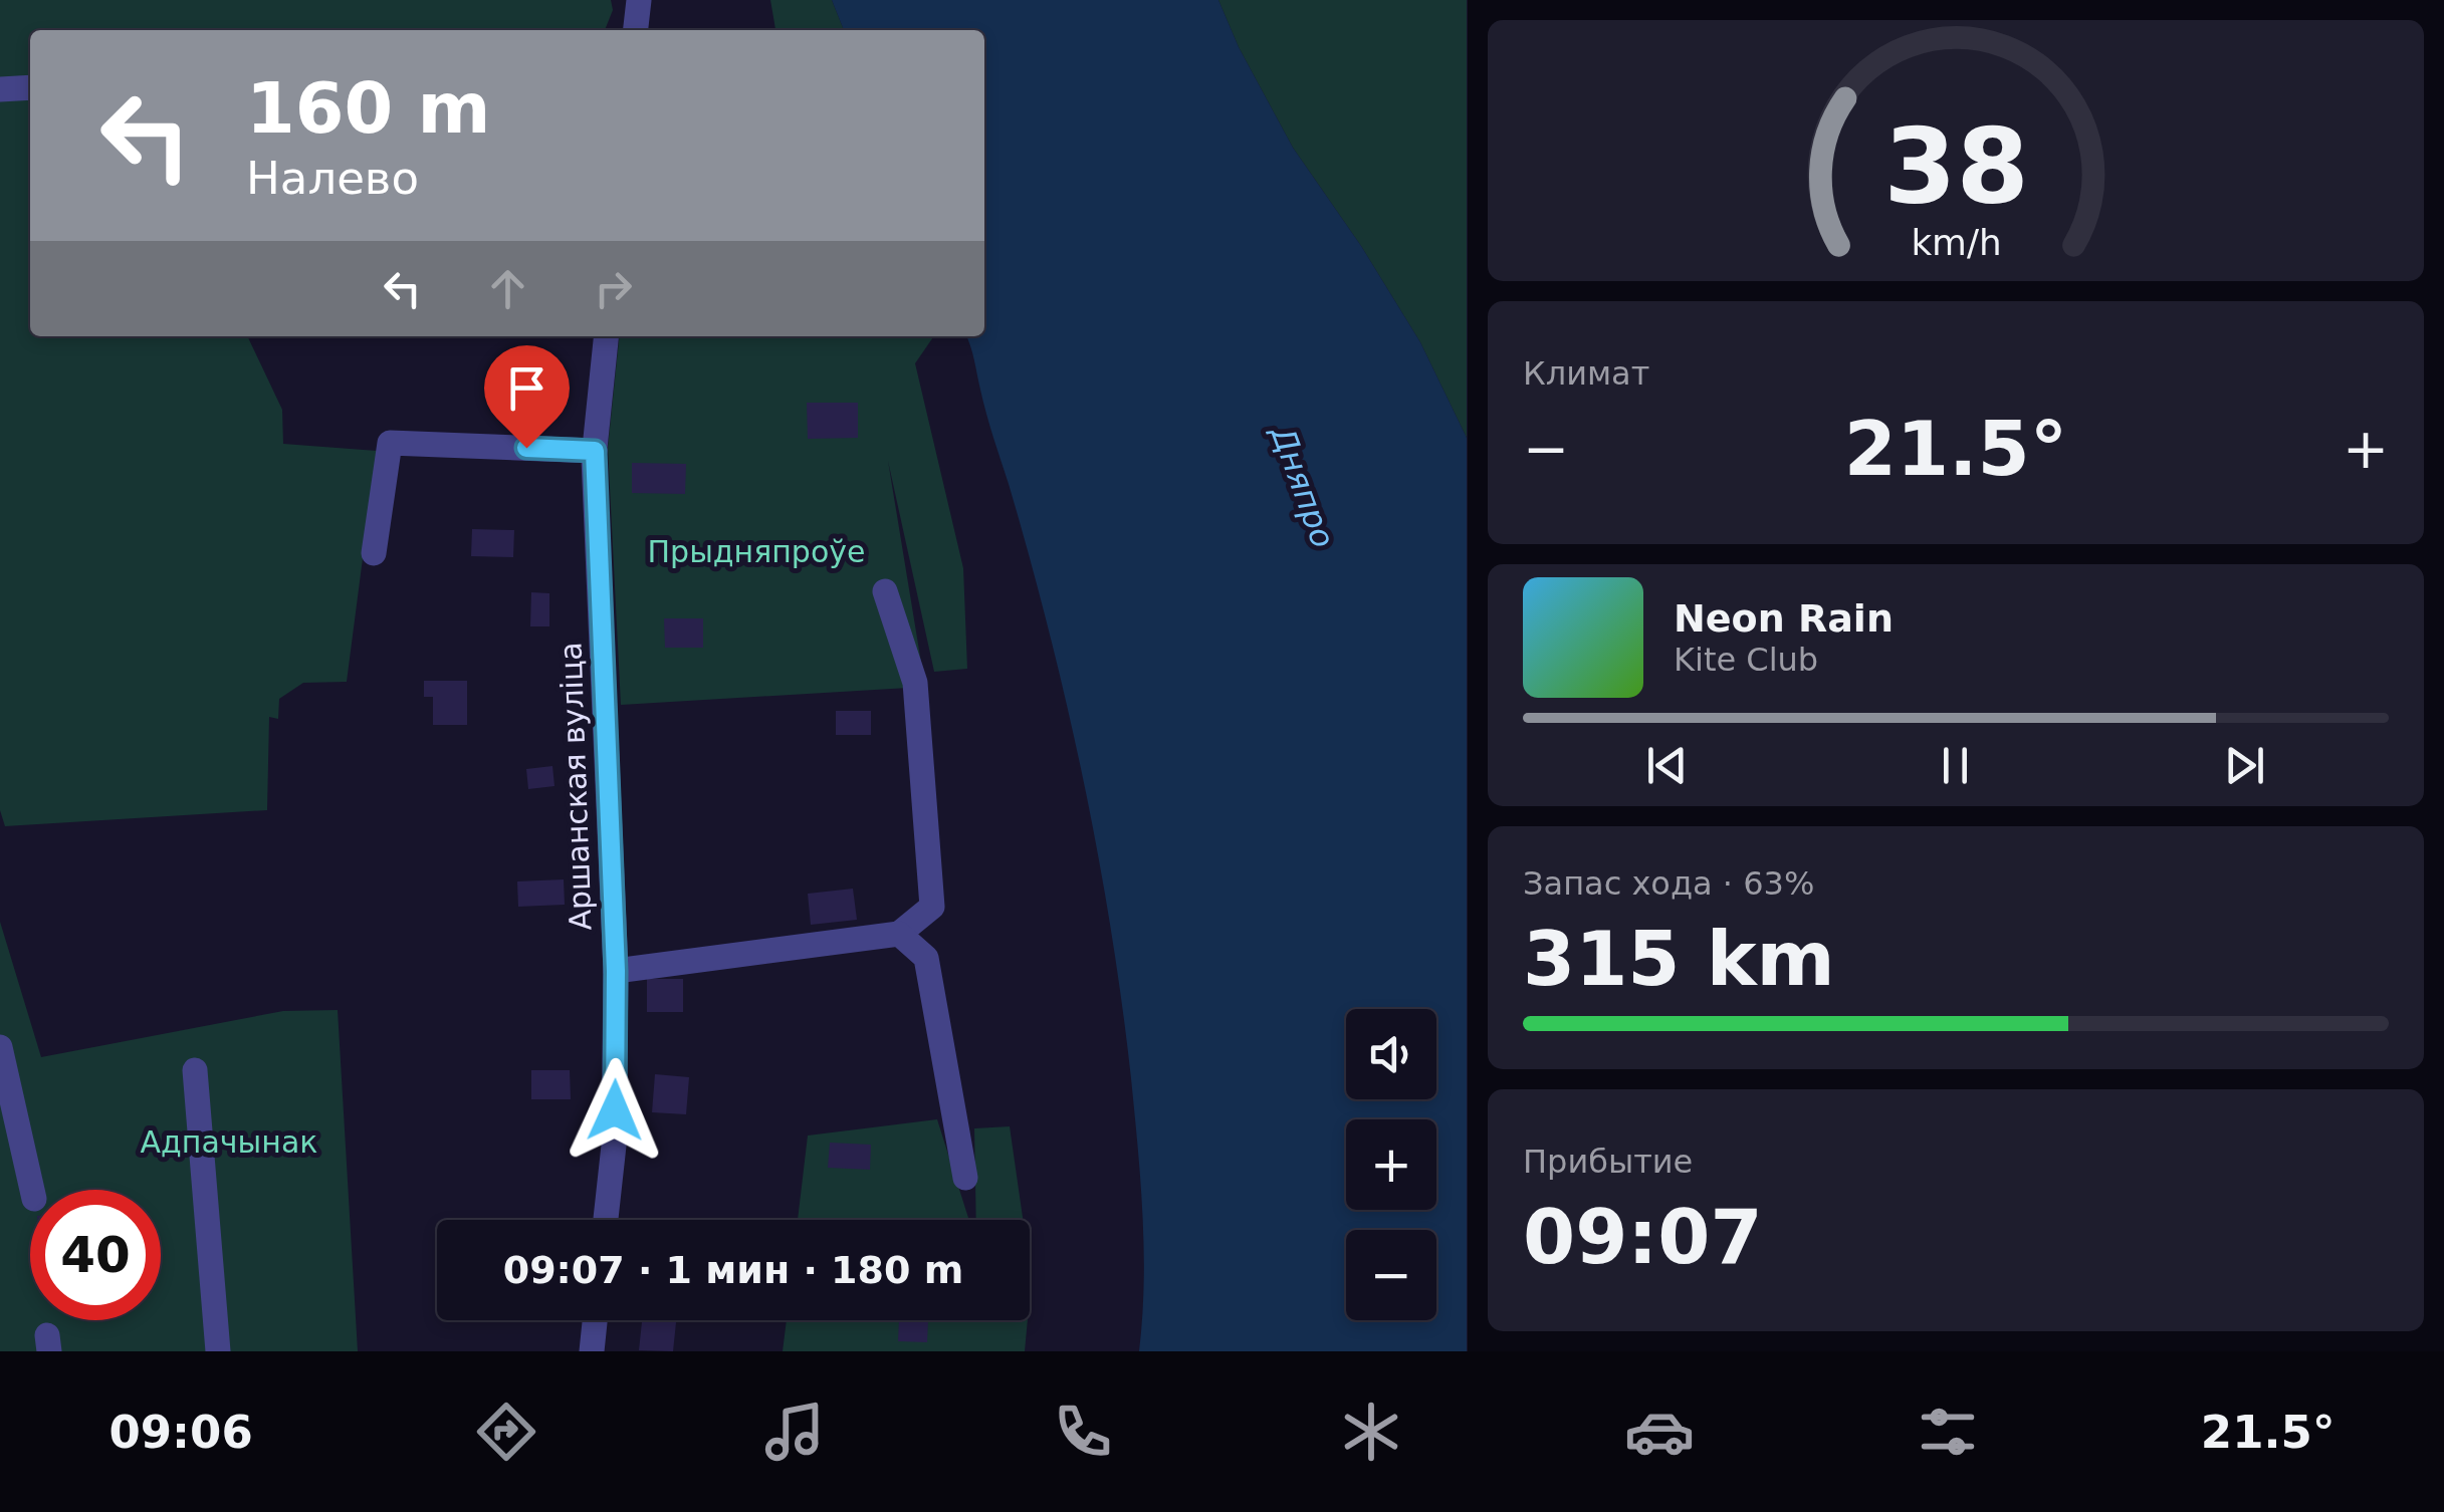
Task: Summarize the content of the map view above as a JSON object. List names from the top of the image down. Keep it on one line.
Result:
{"streets":{"street":["Аршанская вуліца"]},"water":["Дняпро"],"parks":["Прыдняпроўе","Адпачынак"],"page":{"turn":["160 m","Налево"],"tile":["Климат",["Запас хода · 63%","315 km"],["Прибытие","09:07"]],"heat":["−","21.5°","+"],"song":["Neon Rain","Kite Club"],"map_buttons":["+","−"],"limit":"40","trip":"09:07 · 1 мин · 180 m","tabs":["09:06","21.5°"],"gauge":["38","km/h"]}}
